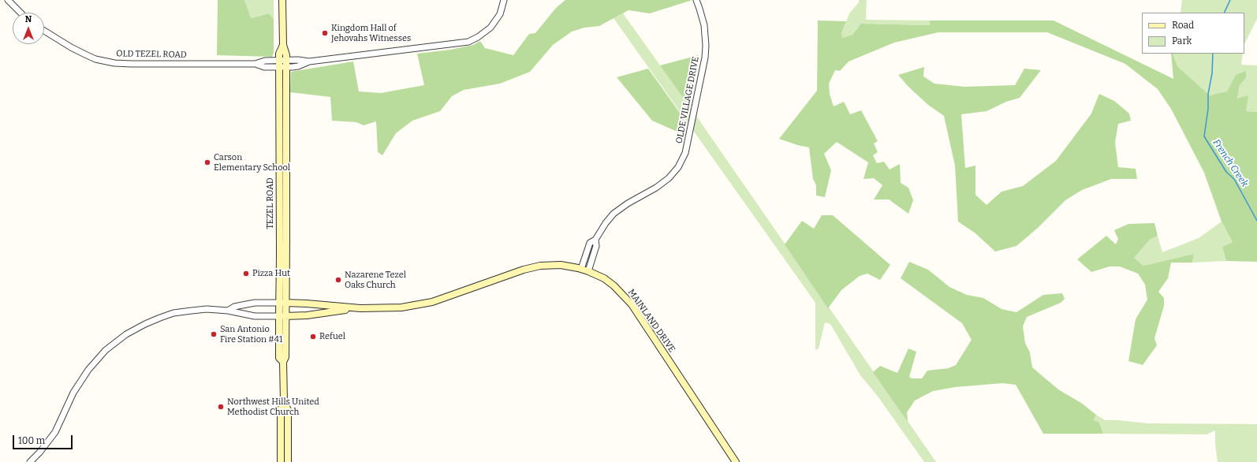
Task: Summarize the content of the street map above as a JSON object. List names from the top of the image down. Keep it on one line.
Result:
{"streets":{"main road":["TEZEL ROAD","MAINLAND DRIVE"],"street":["OLD TEZEL ROAD","OLDE VILLAGE DRIVE"]},"crossings":[["OLD TEZEL ROAD","TEZEL ROAD"],["OLDE VILLAGE DRIVE","MAINLAND DRIVE"],["TEZEL ROAD","MAINLAND DRIVE"]],"water":["French Creek"],"places":["Kingdom Hall of Jehovahs Witnesses","Carson Elementary School","Pizza Hut","Nazarene Tezel Oaks Church","San Antonio Fire Station #41","Refuel","Northwest Hills United Methodist Church"],"legend":["Road","Park"],"scale_bar":"100 m","north":"top"}
